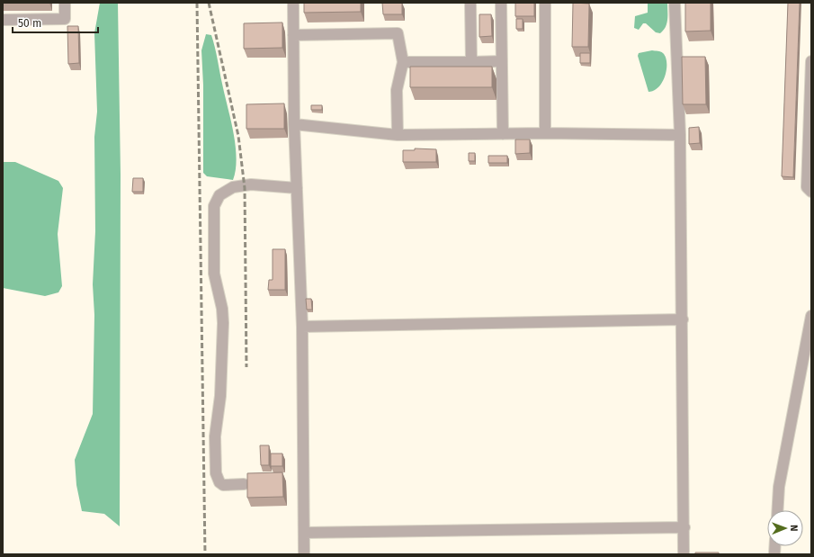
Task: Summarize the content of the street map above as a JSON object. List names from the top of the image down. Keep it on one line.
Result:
{"scale_bar":"50 m","north":"right"}
